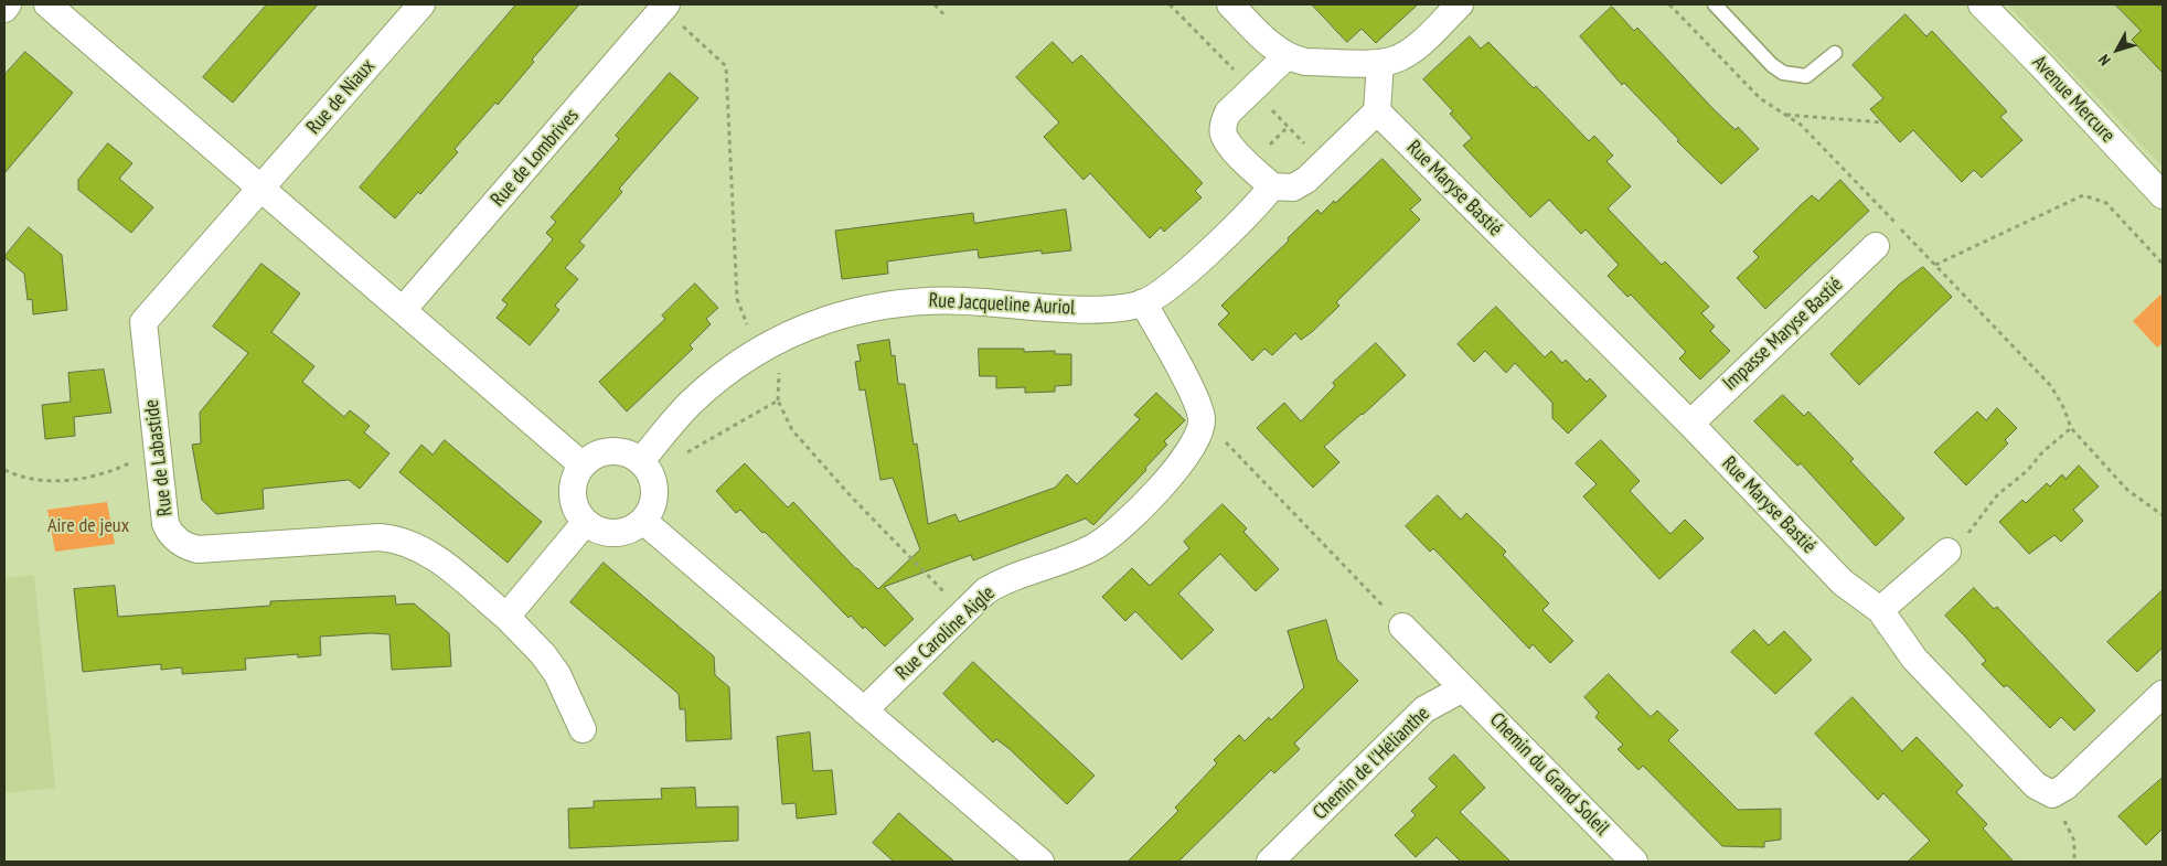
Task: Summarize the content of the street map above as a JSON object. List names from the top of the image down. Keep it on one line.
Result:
{"streets":{"street":["Rue de Niaux","Avenue Mercure","Rue de Lombrives","Rue Maryse Bastié","Rue Jacqueline Auriol","Impasse Maryse Bastié","Rue de Labastide","Rue Caroline Aigle","Chemin de l'Hélianthe","Chemin du Grand Soleil"]},"crossings":[["Rue de Niaux","Rue de Labastide"],["Rue Maryse Bastié","Impasse Maryse Bastié"],["Chemin de l'Hélianthe","Chemin du Grand Soleil"]],"parks":["Aire de jeux"],"north":"bottom left"}
